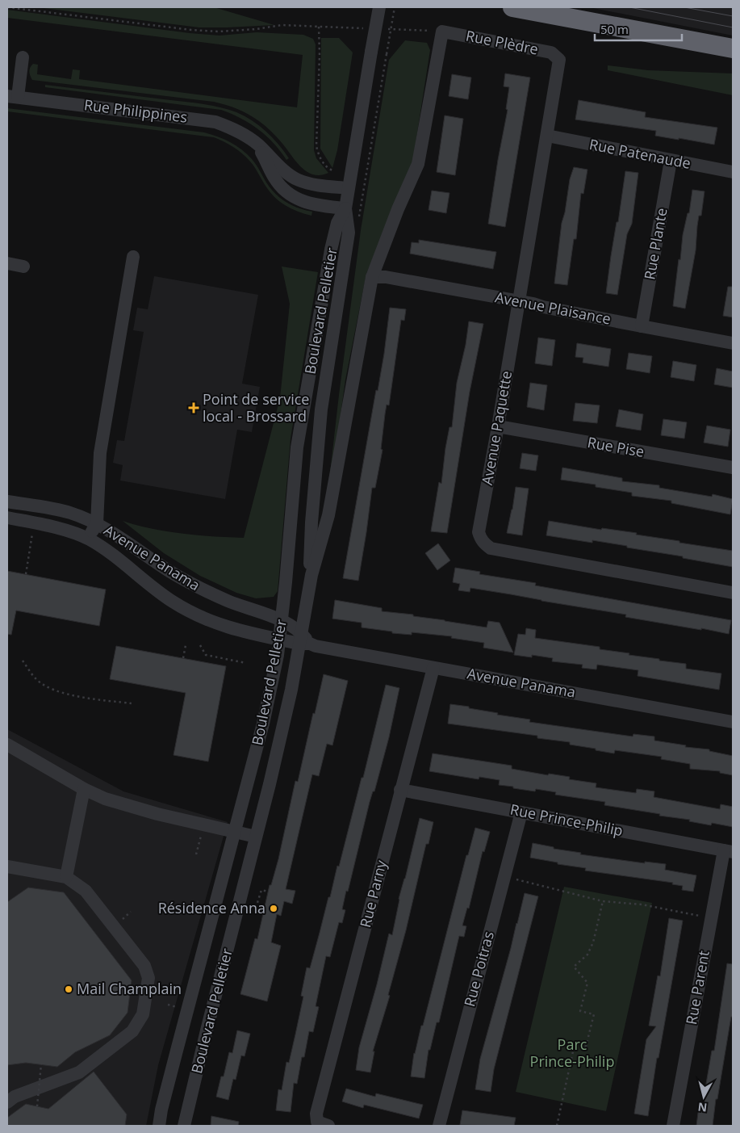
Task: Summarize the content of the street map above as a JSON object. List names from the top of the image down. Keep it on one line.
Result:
{"streets":{"street":["Rue Plèdre","Rue Philippines","Rue Patenaude","Rue Plante","Avenue Plaisance","Boulevard Pelletier","Avenue Paquette","Rue Pise","Avenue Panama","Rue Prince-Philip","Rue Parny","Rue Poitras","Rue Parent"]},"crossings":[["Rue Plèdre","Boulevard Pelletier"],["Rue Plèdre","Avenue Paquette"],["Rue Philippines","Boulevard Pelletier"],["Rue Patenaude","Rue Plante"],["Rue Patenaude","Avenue Paquette"],["Rue Plante","Avenue Plaisance"],["Avenue Plaisance","Boulevard Pelletier"],["Avenue Plaisance","Avenue Paquette"],["Boulevard Pelletier","Avenue Panama"],["Avenue Paquette","Rue Pise"],["Avenue Panama","Rue Parny"],["Rue Prince-Philip","Rue Parny"],["Rue Prince-Philip","Rue Poitras"],["Rue Prince-Philip","Rue Parent"]],"parks":["Parc Prince-Philip"],"places":{"health":["Point de service local - Brossard"],"other":["Résidence Anna","Mail Champlain"]},"scale_bar":"50 m","north":"bottom"}
